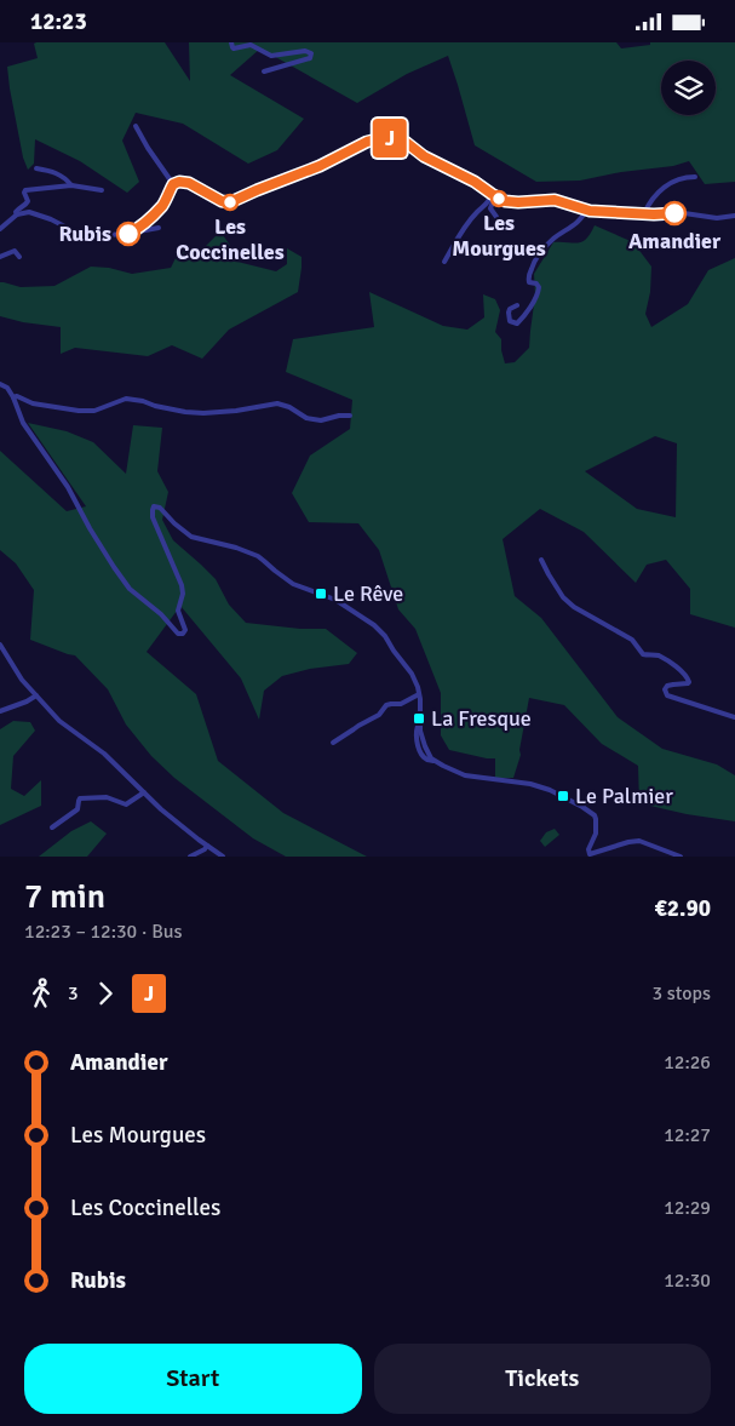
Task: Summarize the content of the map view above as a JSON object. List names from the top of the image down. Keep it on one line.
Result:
{"places":{"other":["Les Mourgues","Les Coccinelles","Amandier","Rubis"],"transit":["Le Rêve","La Fresque","Le Palmier"]},"lines":["bus line J"],"page":{"status":"12:23","on_map":"J","heading":["7 min","12:23 – 12:30 · Bus","€2.90"],"legs":["3","J","3 stops"],"list":[{"name":"Amandier","value":"12:26"},{"name":"Les Mourgues","value":"12:27"},{"name":"Les Coccinelles","value":"12:29"},{"name":"Rubis","value":"12:30"}],"buttons":["Start","Tickets"]}}
